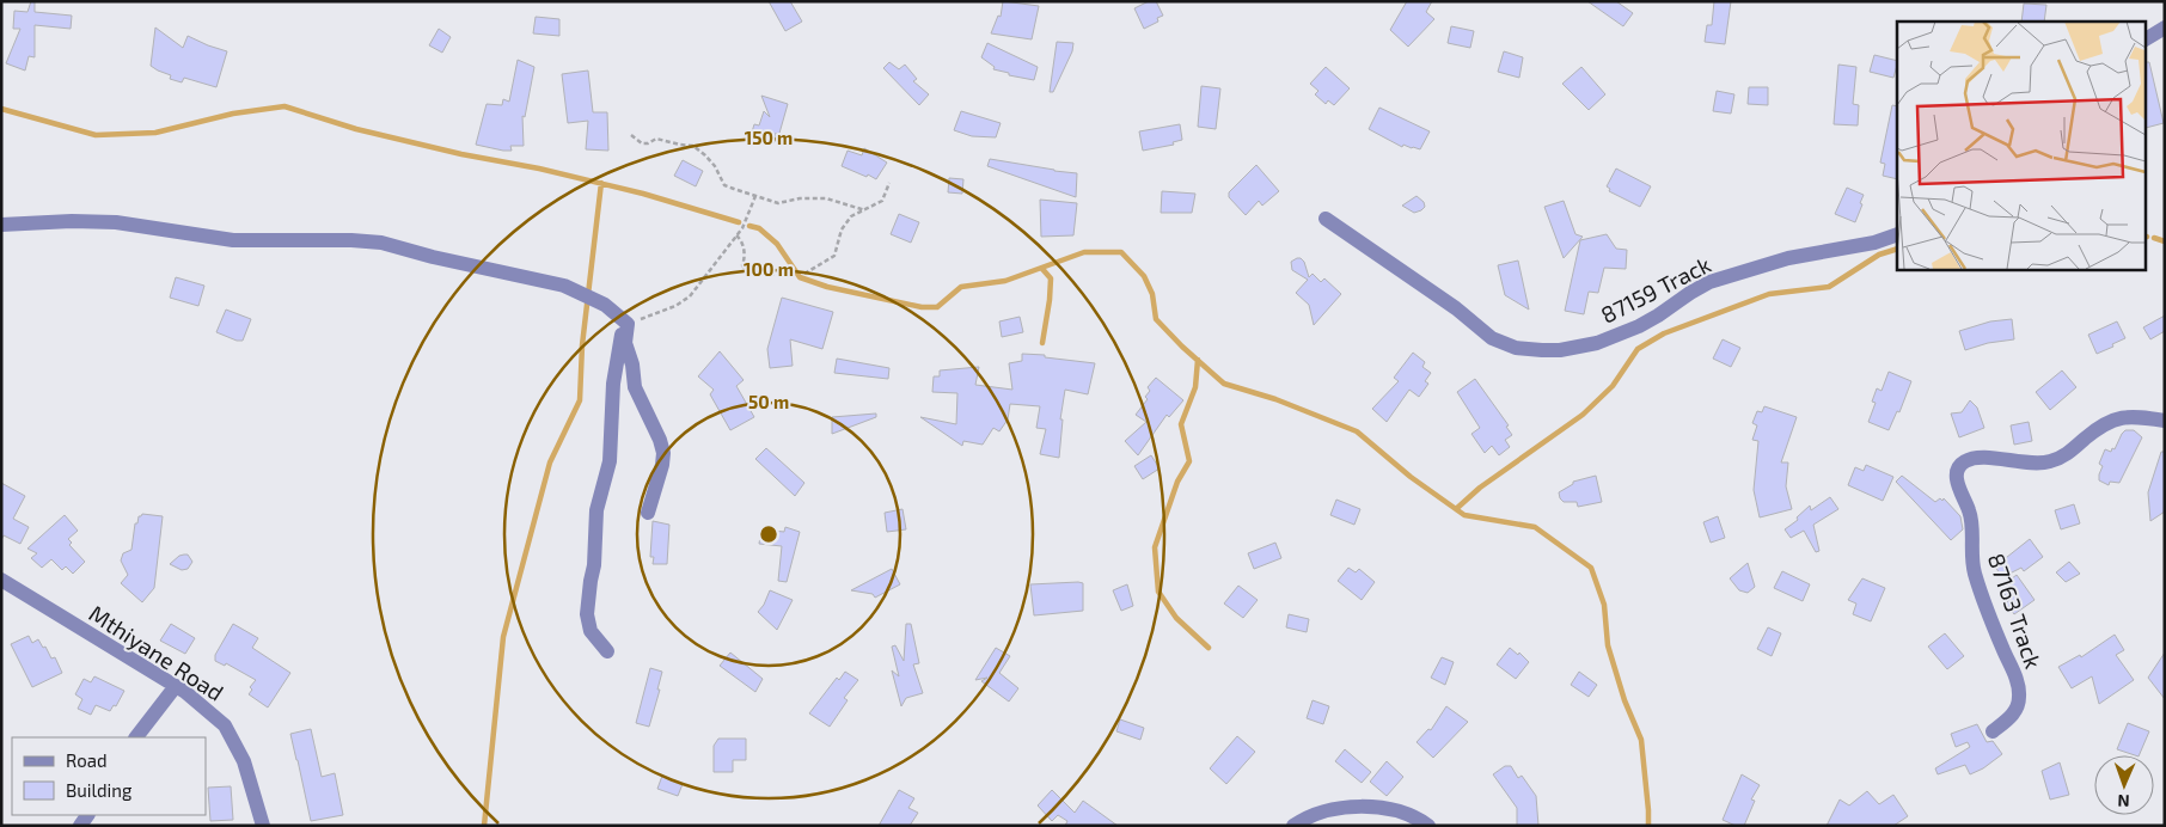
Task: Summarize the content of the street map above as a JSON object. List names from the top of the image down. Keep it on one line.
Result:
{"streets":{"street":["87159 Track","87163 Track","Mthiyane Road"]},"legend":["Road","Building"],"north":"bottom","rings":["150 m","100 m","50 m"]}
